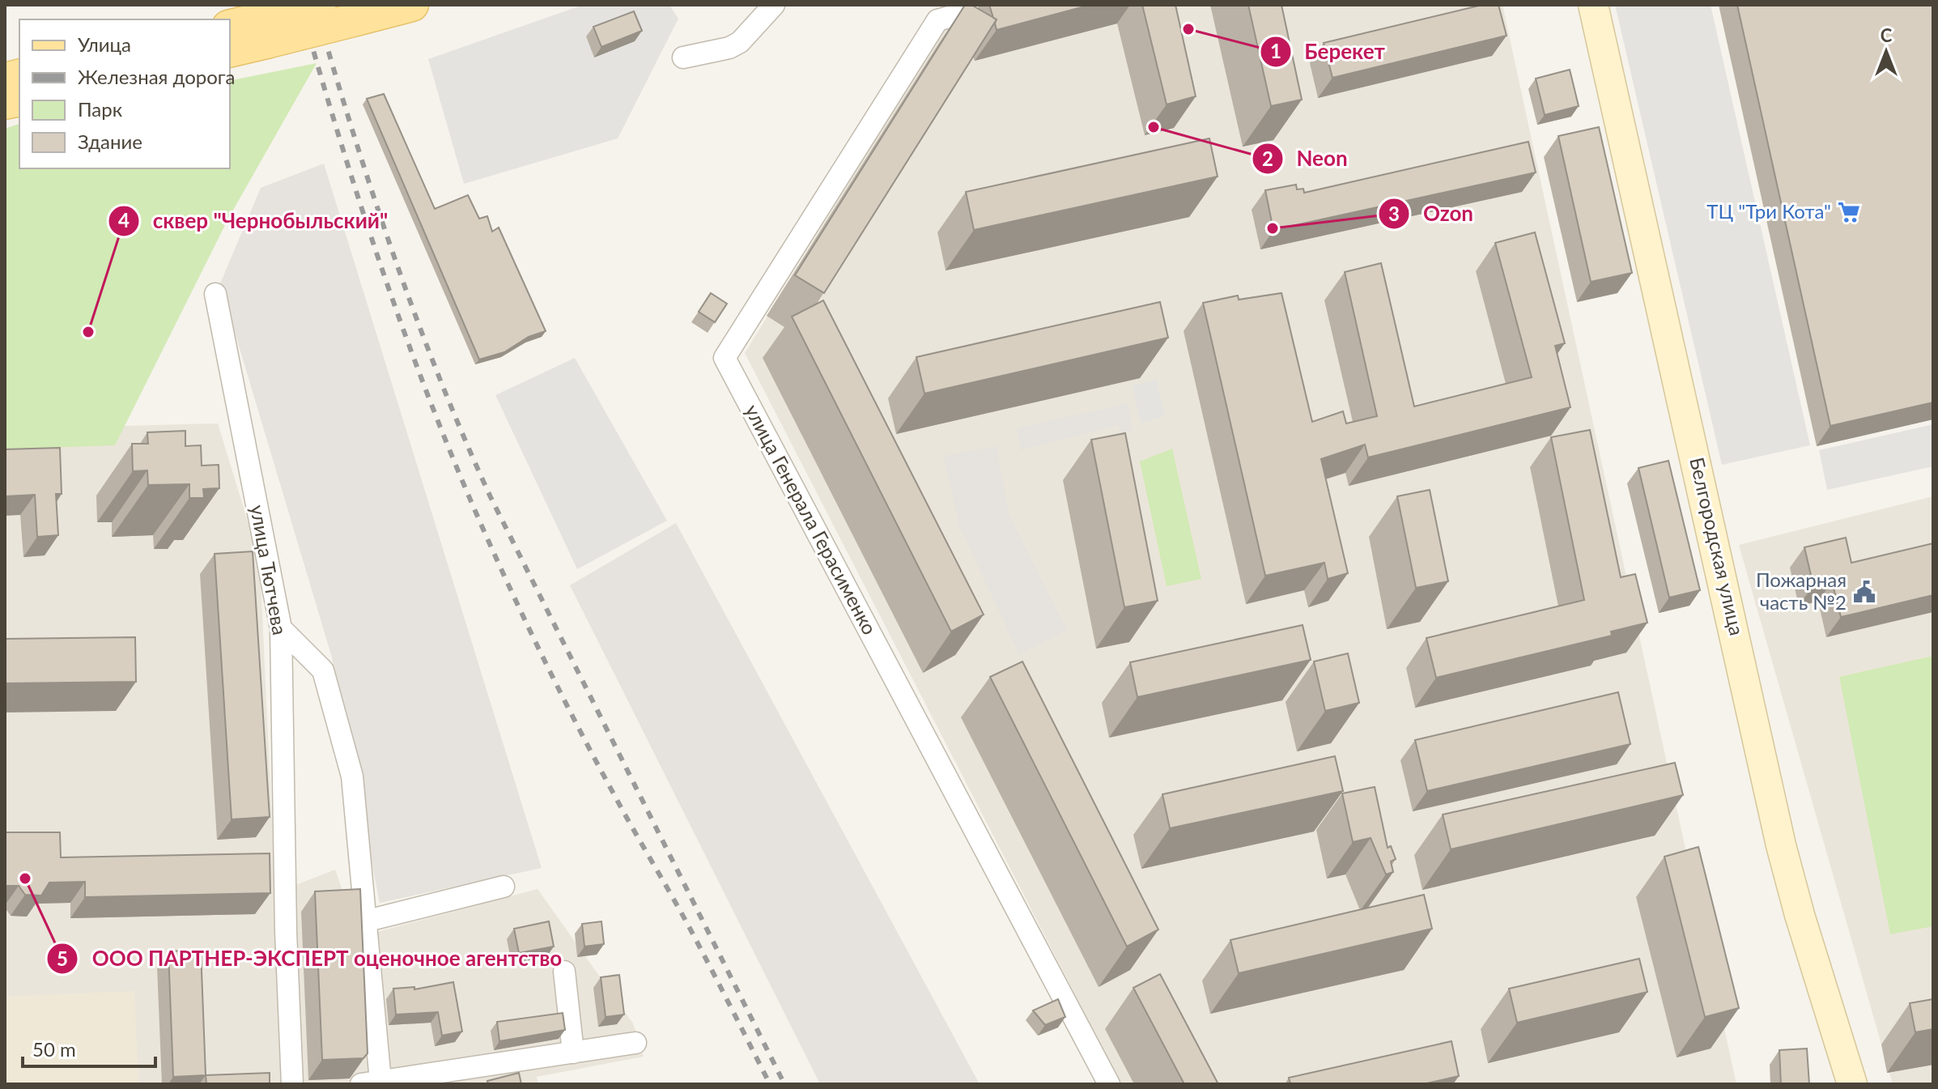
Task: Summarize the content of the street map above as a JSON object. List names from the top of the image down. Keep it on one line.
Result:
{"streets":{"main road":["Белгородская улица"],"street":["улица Генерала Герасименко","улица Тютчева"]},"places":{"other":["Берекет","Neon","Ozon","сквер \"Чернобыльский\"","ООО ПАРТНЕР-ЭКСПЕРТ оценочное агентство"],"supermarket":["ТЦ \"Три Кота\""],"public building":["Пожарная часть №2"]},"legend":["Улица","Железная дорога","Парк","Здание"],"scale_bar":"50 m","north":"top"}
